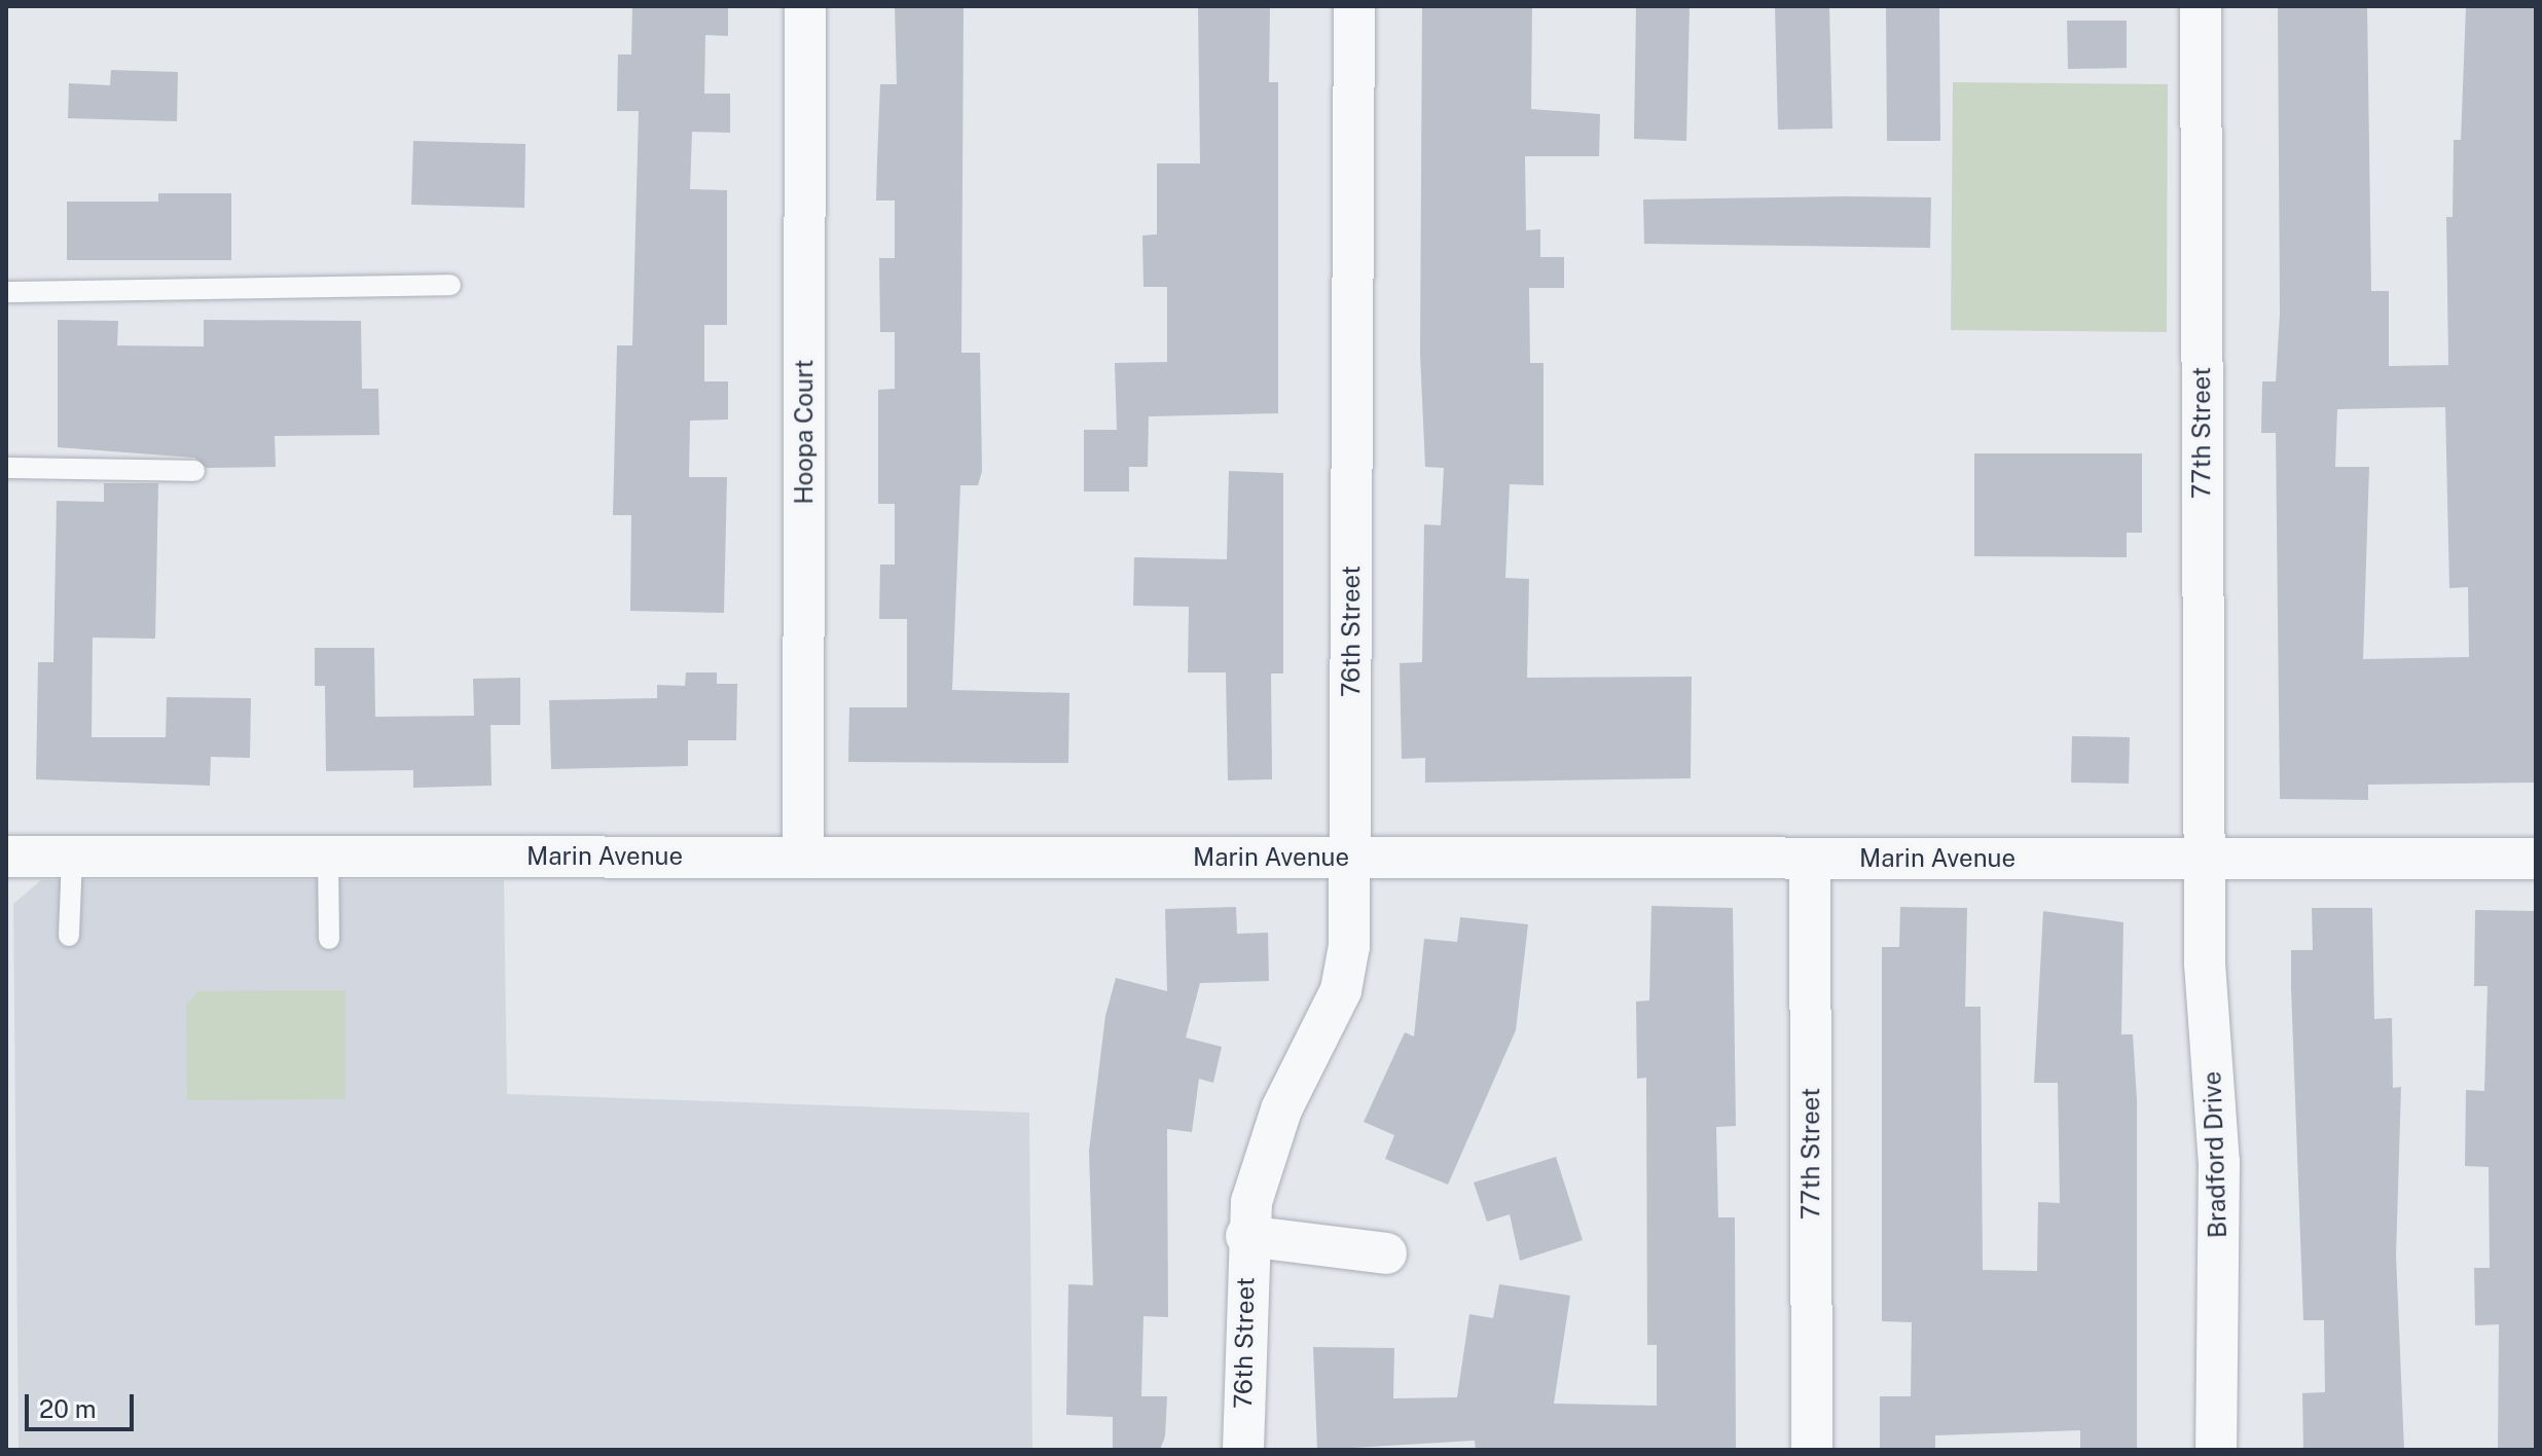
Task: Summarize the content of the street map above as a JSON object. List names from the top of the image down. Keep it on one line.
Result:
{"streets":{"street":["Hoopa Court","77th Street","76th Street","Marin Avenue","Bradford Drive"]},"crossings":[["Hoopa Court","Marin Avenue"],["77th Street","Marin Avenue"],["77th Street","Bradford Drive"],["76th Street","Marin Avenue"],["Marin Avenue","Bradford Drive"]],"scale_bar":"20 m"}
